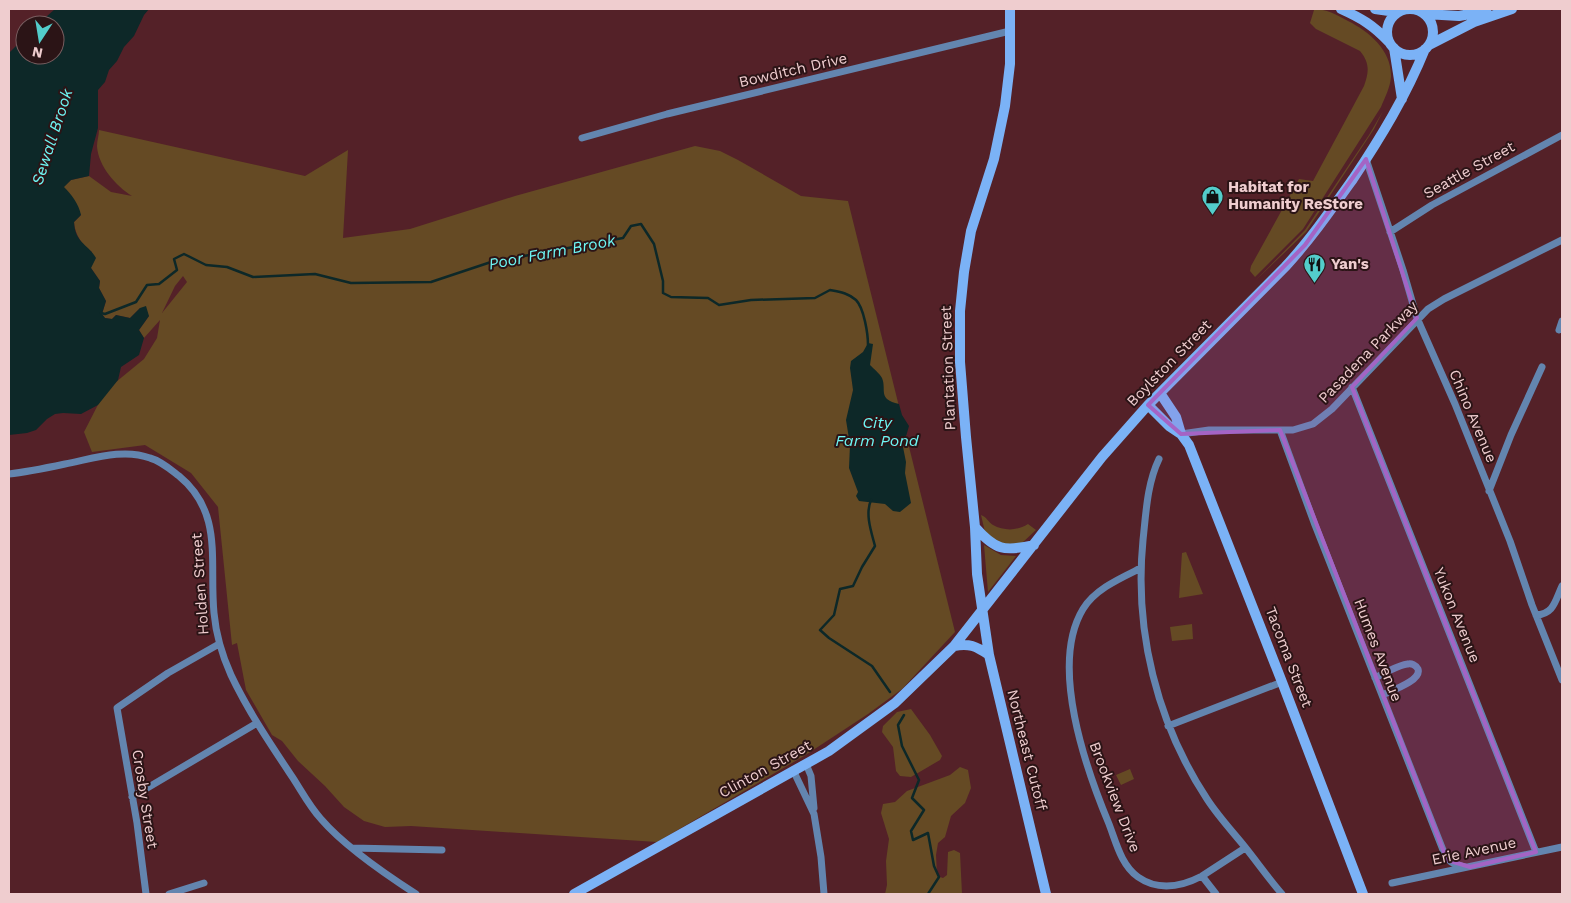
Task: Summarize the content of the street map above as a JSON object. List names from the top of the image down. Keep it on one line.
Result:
{"streets":{"main road":["Boylston Street","Plantation Street","Tacoma Street","Northeast Cutoff","Clinton Street"],"street":["Bowditch Drive","Seattle Street","Pasadena Parkway","Chino Avenue","Holden Street","Yukon Avenue","Humes Avenue","Brookview Drive","Crosby Street","Erie Avenue"]},"crossings":[["Bowditch Drive","Plantation Street"],["Seattle Street","Chino Avenue"],["Pasadena Parkway","Chino Avenue"],["Pasadena Parkway","Yukon Avenue"],["Pasadena Parkway","Humes Avenue"],["Pasadena Parkway","Tacoma Street"],["Boylston Street","Plantation Street"],["Boylston Street","Chino Avenue"],["Boylston Street","Tacoma Street"],["Boylston Street","Northeast Cutoff"],["Boylston Street","Clinton Street"],["Plantation Street","Northeast Cutoff"],["Holden Street","Crosby Street"],["Yukon Avenue","Erie Avenue"],["Humes Avenue","Erie Avenue"]],"water":["Sewall Brook","Poor Farm Brook","City Farm Pond"],"places":{"shop":["Habitat for Humanity ReStore"],"restaurant":["Yan's"]},"north":"bottom"}
